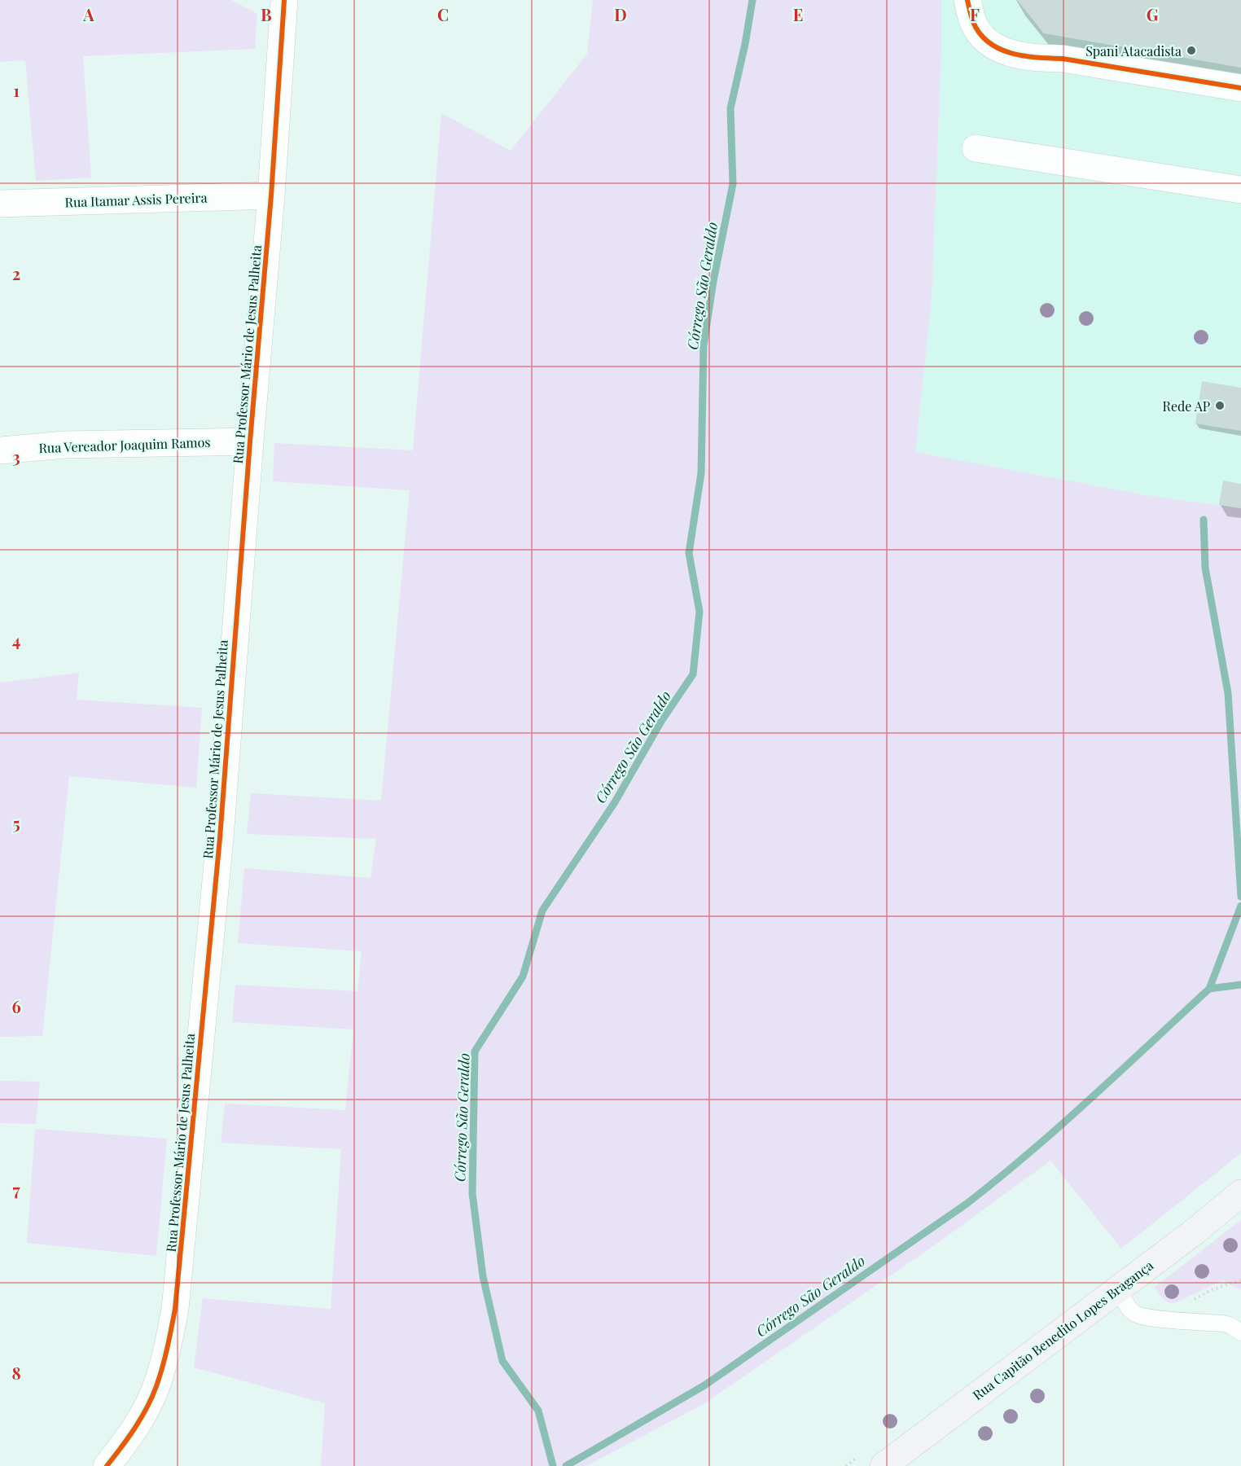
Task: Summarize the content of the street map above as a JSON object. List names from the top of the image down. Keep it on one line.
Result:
{"streets":{"main road":["Rua Capitão Benedito Lopes Bragança"],"street":["Rua Itamar Assis Pereira","Rua Professor Mário de Jesus Palheita","Rua Vereador Joaquim Ramos"]},"crossings":[["Rua Itamar Assis Pereira","Rua Professor Mário de Jesus Palheita"],["Rua Professor Mário de Jesus Palheita","Rua Vereador Joaquim Ramos"]],"water":["Córrego São Geraldo"],"places":["Spani Atacadista","Rede AP"],"grid":{"columns":["A","B","C","D","E","F","G"],"rows":["1","2","3","4","5","6","7","8"]}}
